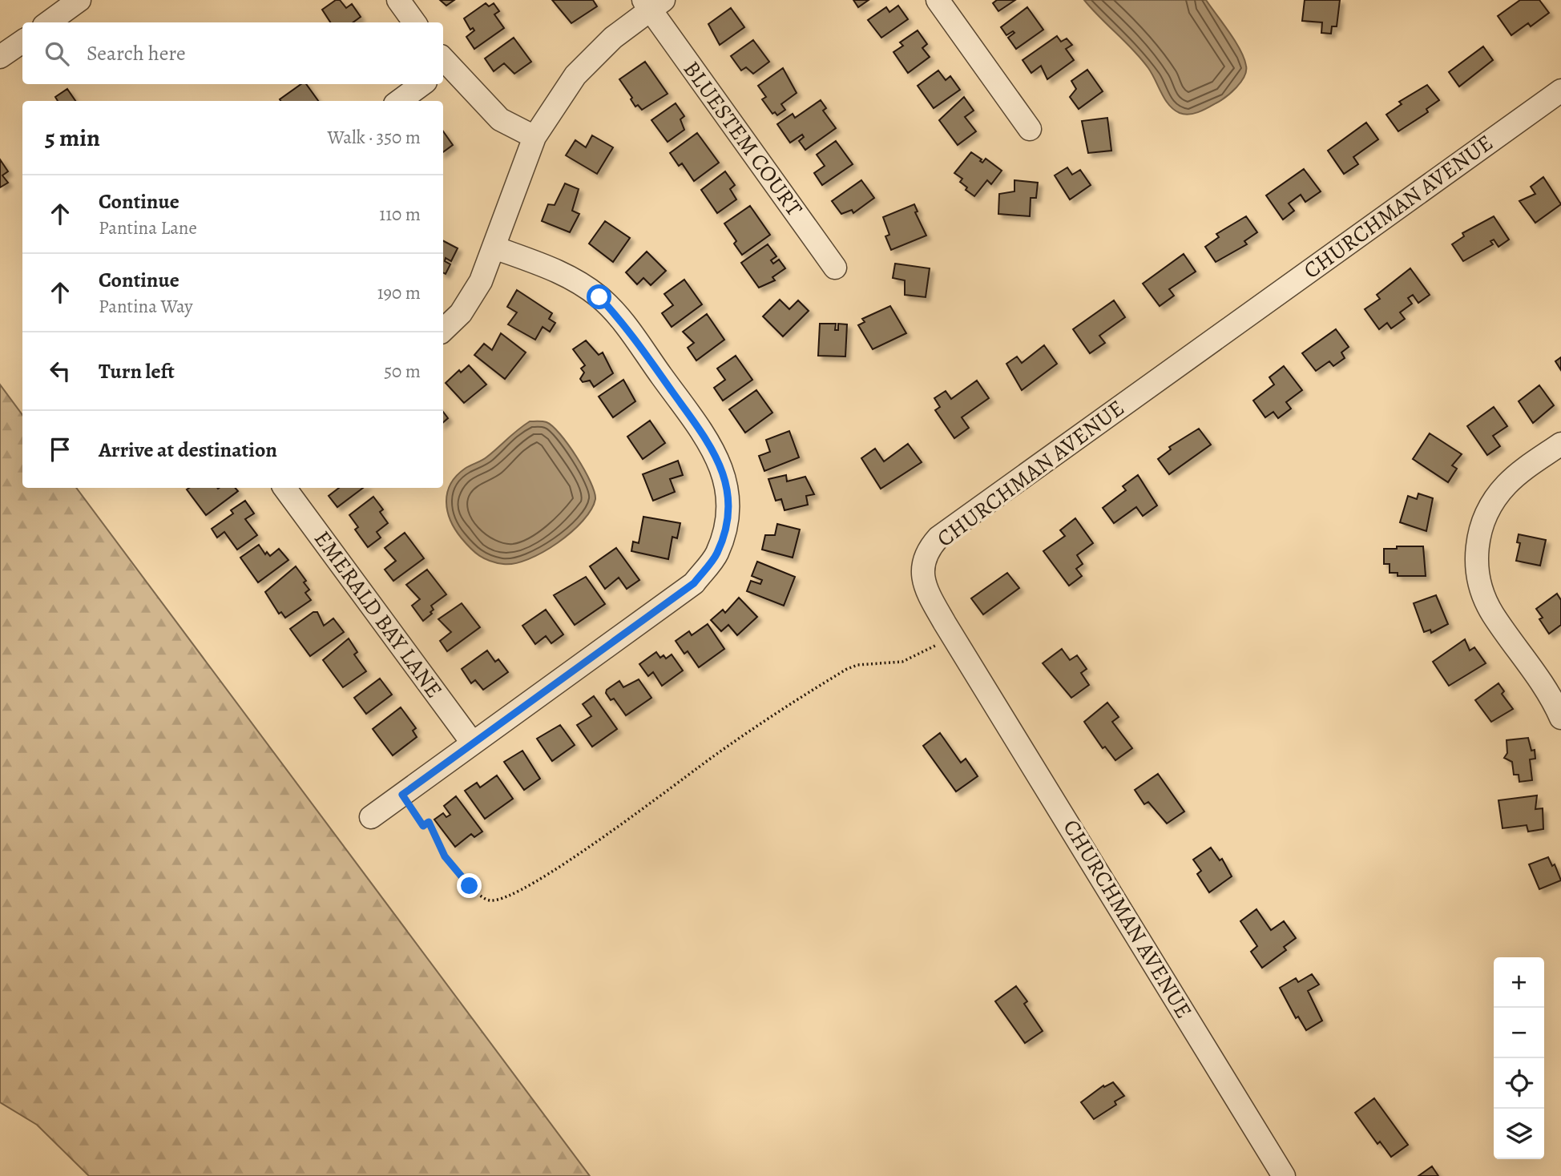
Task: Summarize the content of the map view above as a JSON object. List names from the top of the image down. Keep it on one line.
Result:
{"streets":{"street":["BLUESTEM COURT","CHURCHMAN AVENUE","EMERALD BAY LANE"]},"page":{"search":"Search here","heading":["5 min","Walk · 350 m"],"list":[["Continue","Pantina Lane","110 m"],["Continue","Pantina Way","190 m"],["Turn left","50 m"],"Arrive at destination"],"map_buttons":["+","−"]}}
